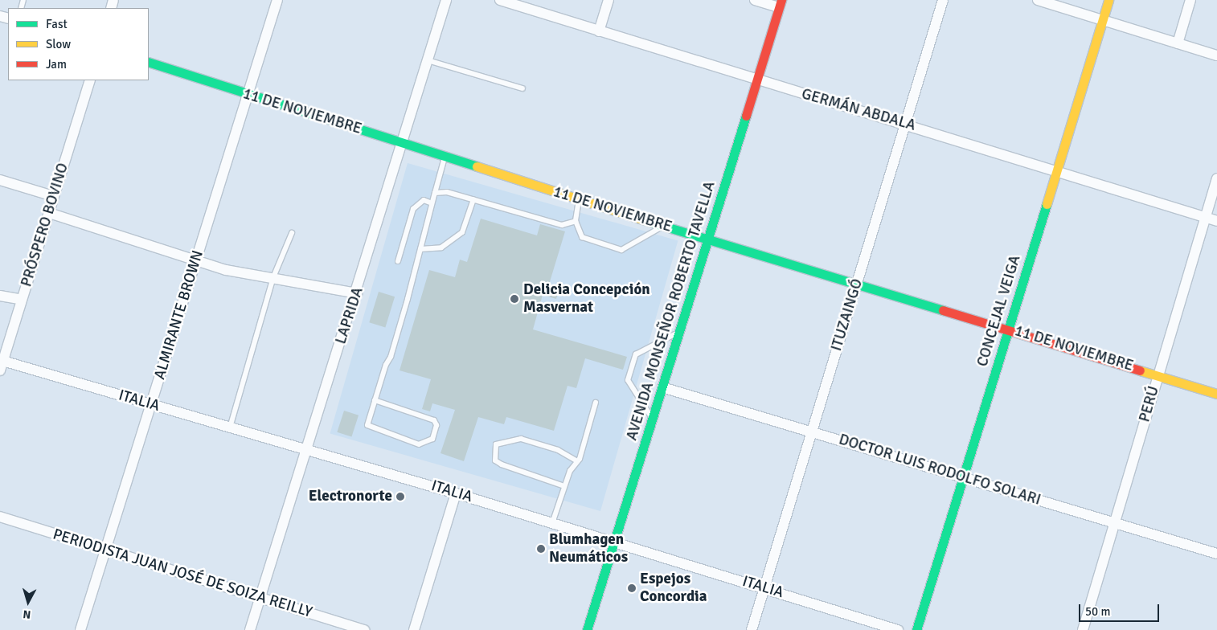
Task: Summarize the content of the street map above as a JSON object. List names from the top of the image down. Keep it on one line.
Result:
{"streets":{"street":["GERMÁN ABDALA","11 DE NOVIEMBRE","PRÓSPERO BOVINO","AVENIDA MONSEÑOR ROBERTO TAVELLA","CONCEJAL VEIGA","ALMIRANTE BROWN","ITUZAINGÓ","LAPRIDA","ITALIA","PERÚ","DOCTOR LUIS RODOLFO SOLARI","PERIODISTA JUAN JOSÉ DE SOIZA REILLY"]},"crossings":[["GERMÁN ABDALA","AVENIDA MONSEÑOR ROBERTO TAVELLA"],["GERMÁN ABDALA","CONCEJAL VEIGA"],["GERMÁN ABDALA","ITUZAINGÓ"],["GERMÁN ABDALA","PERÚ"],["11 DE NOVIEMBRE","AVENIDA MONSEÑOR ROBERTO TAVELLA"],["11 DE NOVIEMBRE","CONCEJAL VEIGA"],["11 DE NOVIEMBRE","ALMIRANTE BROWN"],["11 DE NOVIEMBRE","ITUZAINGÓ"],["11 DE NOVIEMBRE","LAPRIDA"],["11 DE NOVIEMBRE","PERÚ"],["PRÓSPERO BOVINO","ITALIA"],["AVENIDA MONSEÑOR ROBERTO TAVELLA","ITALIA"],["AVENIDA MONSEÑOR ROBERTO TAVELLA","DOCTOR LUIS RODOLFO SOLARI"],["CONCEJAL VEIGA","DOCTOR LUIS RODOLFO SOLARI"],["ALMIRANTE BROWN","ITALIA"],["ALMIRANTE BROWN","PERIODISTA JUAN JOSÉ DE SOIZA REILLY"],["ITUZAINGÓ","ITALIA"],["ITUZAINGÓ","DOCTOR LUIS RODOLFO SOLARI"],["LAPRIDA","ITALIA"],["LAPRIDA","PERIODISTA JUAN JOSÉ DE SOIZA REILLY"],["PERÚ","DOCTOR LUIS RODOLFO SOLARI"]],"places":["Delicia Concepción Masvernat","Electronorte","Blumhagen Neumáticos","Espejos Concordia"],"legend":["Fast","Slow","Jam"],"scale_bar":"50 m","north":"bottom"}
